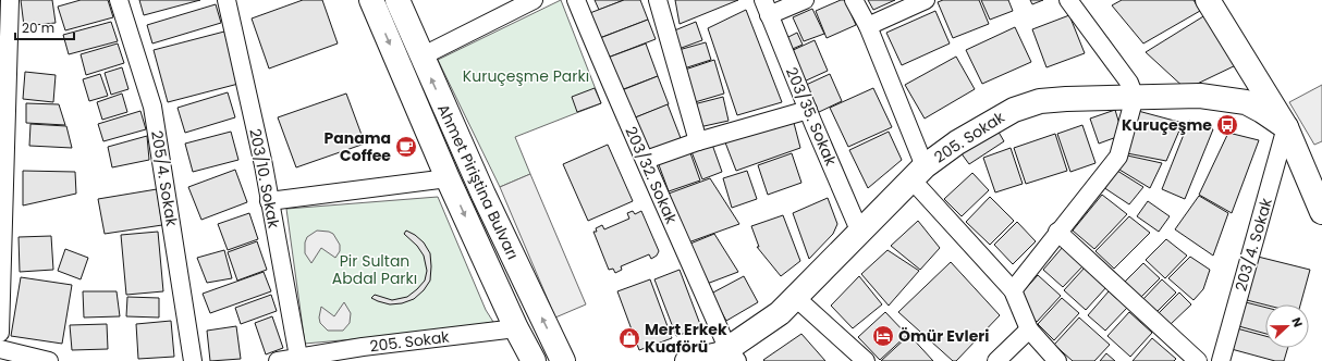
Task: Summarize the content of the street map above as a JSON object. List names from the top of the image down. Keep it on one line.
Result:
{"streets":{"main road":["205. Sokak","Ahmet Piriştina Bulvarı"],"street":["203/35. Sokak","203/32. Sokak","205/4. Sokak","203/10. Sokak","203/4. Sokak"]},"crossings":[["203/35. Sokak","205. Sokak"],["205. Sokak","203/32. Sokak"],["205. Sokak","203/10. Sokak"],["205. Sokak","Ahmet Piriştina Bulvarı"],["205. Sokak","203/4. Sokak"]],"parks":["Kuruçeşme Parkı","Pir Sultan Abdal Parkı"],"places":{"bus stop":["Kuruçeşme"],"cafe":["Panama Coffee"],"hotel":["Ömür Evleri"],"shop":["Mert Erkek Kuaförü"]},"scale_bar":"20 m","north":"right"}
